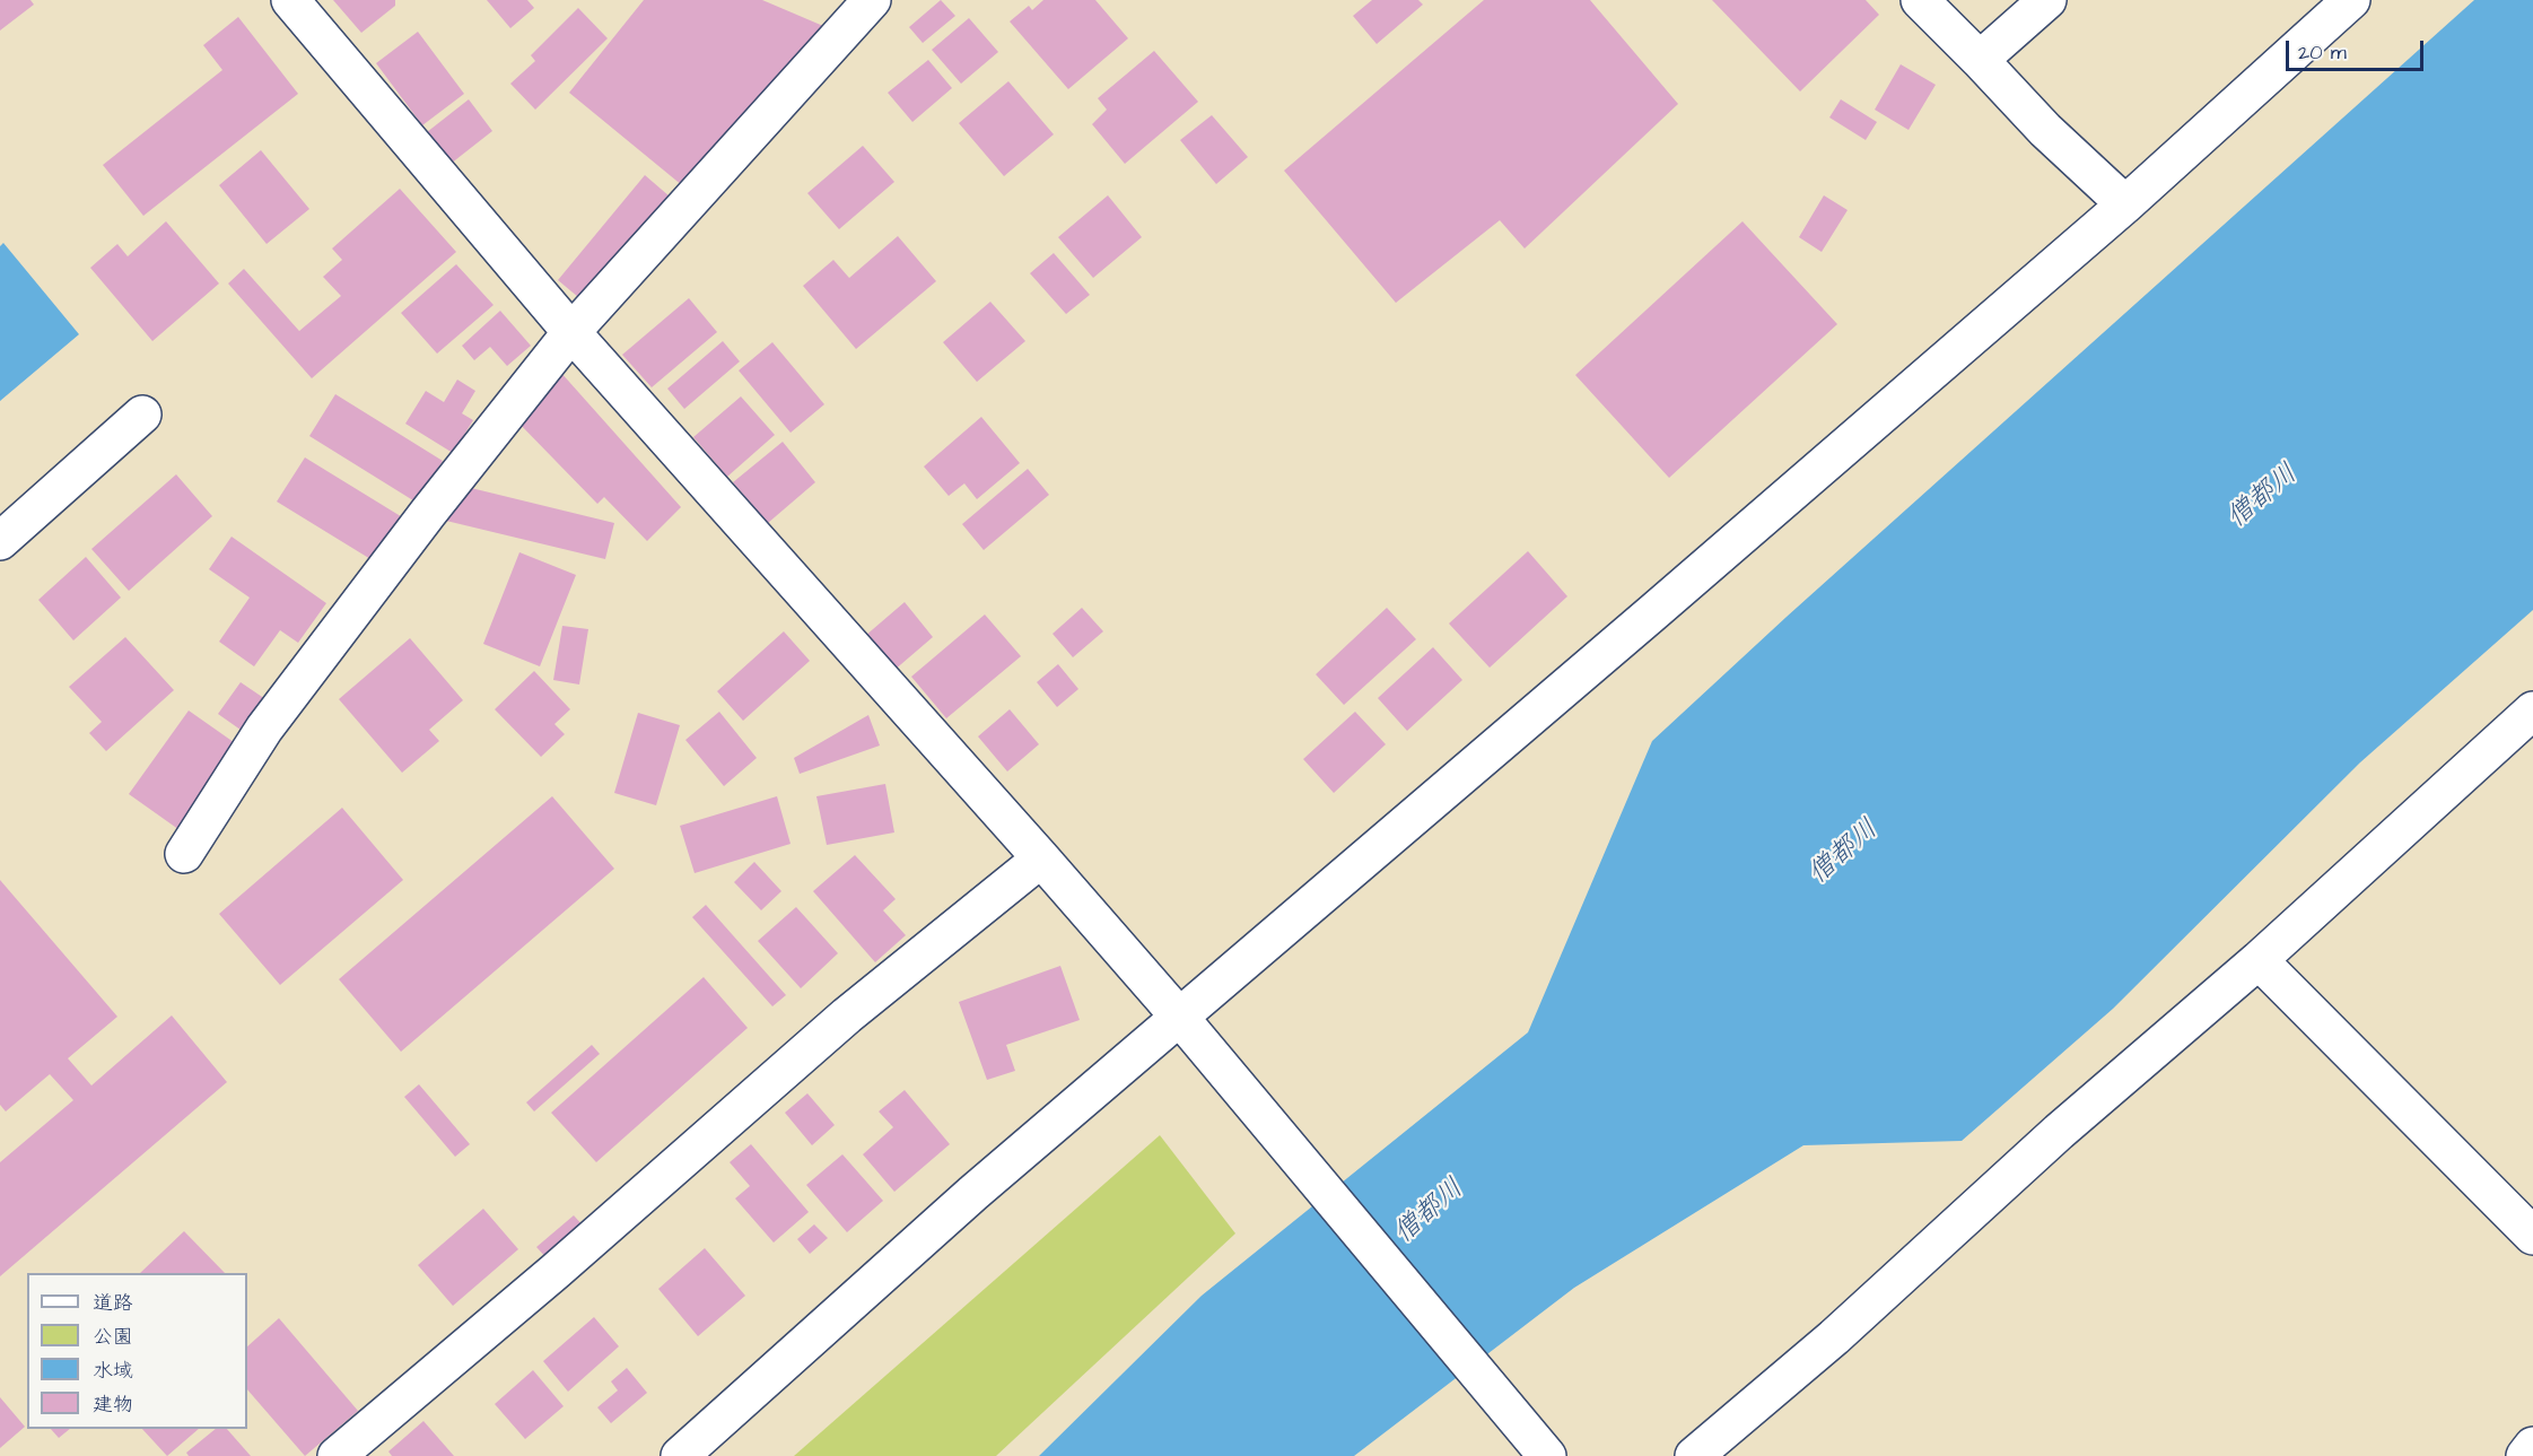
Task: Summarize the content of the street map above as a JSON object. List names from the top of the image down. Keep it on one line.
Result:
{"water":["僧都川"],"legend":["道路","公園","水域","建物"],"scale_bar":"20 m"}
